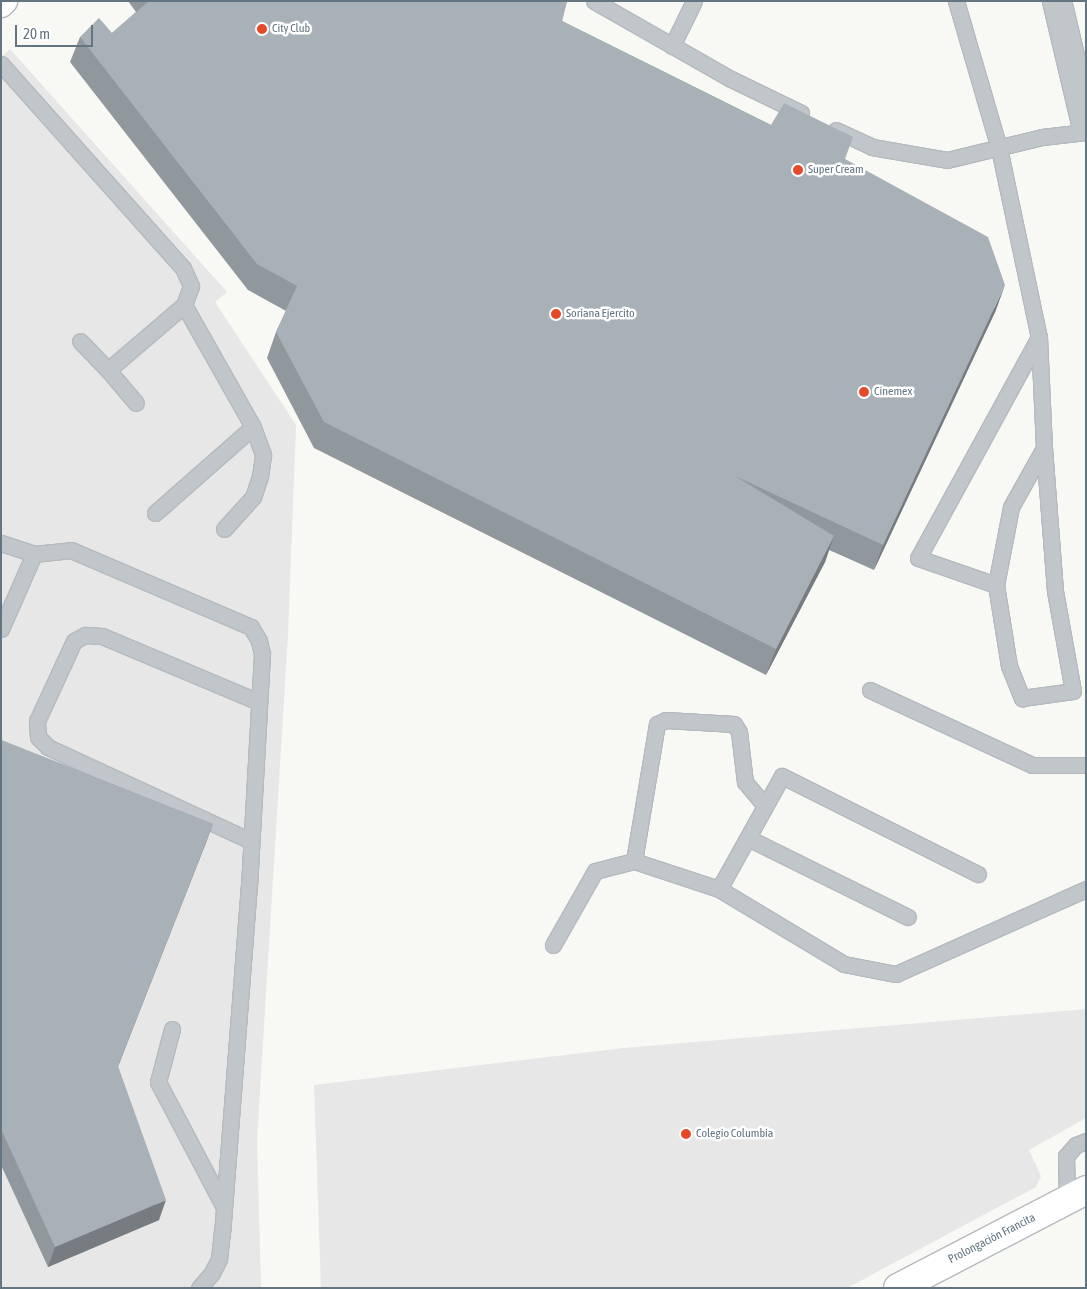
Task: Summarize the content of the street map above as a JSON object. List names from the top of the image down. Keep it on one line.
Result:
{"streets":{"main road":["Prolongación Francita"]},"places":["City Club","Super Cream","Soriana Ejercito","Cinemex","Colegio Columbia"],"scale_bar":"20 m"}
